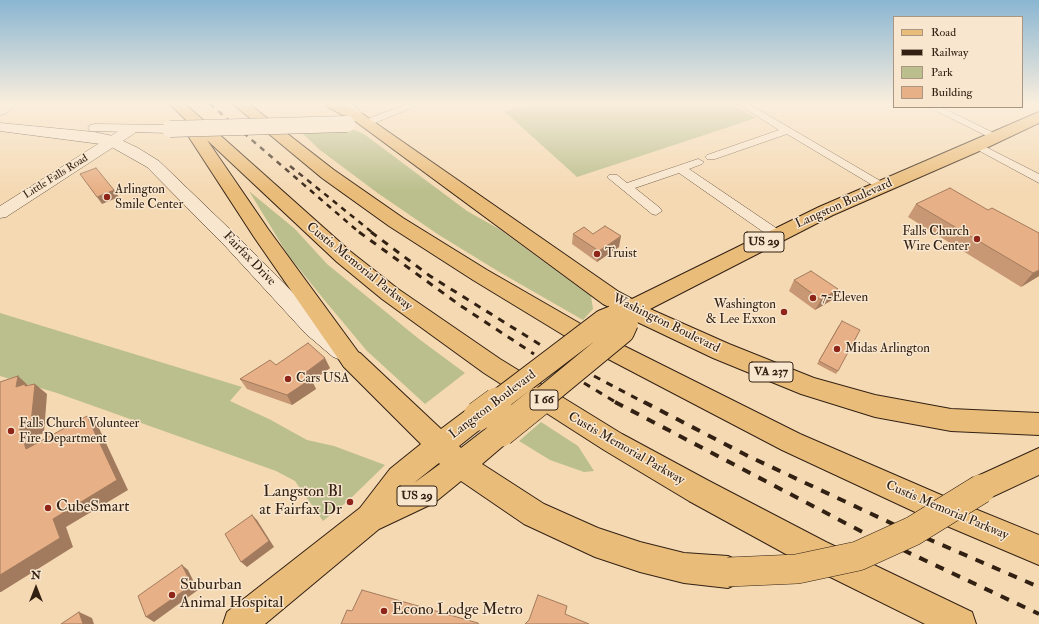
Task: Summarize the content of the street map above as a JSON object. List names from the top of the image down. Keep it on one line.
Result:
{"streets":{"main road":["Langston Boulevard","US 29","Fairfax Drive","Custis Memorial Parkway","Washington Boulevard","VA 237","I 66"],"street":["Little Falls Road"]},"crossings":[["Little Falls Road","Fairfax Drive"],["Langston Boulevard","Fairfax Drive"],["Langston Boulevard","Washington Boulevard"]],"places":["Arlington Smile Center","Falls Church Wire Center","Truist","7-Eleven","Washington & Lee Exxon","Midas Arlington","Cars USA","Falls Church Volunteer Fire Department","Langston Bl at Fairfax Dr","CubeSmart","Suburban Animal Hospital","Econo Lodge Metro"],"legend":["Road","Railway","Park","Building"],"north":"top"}
